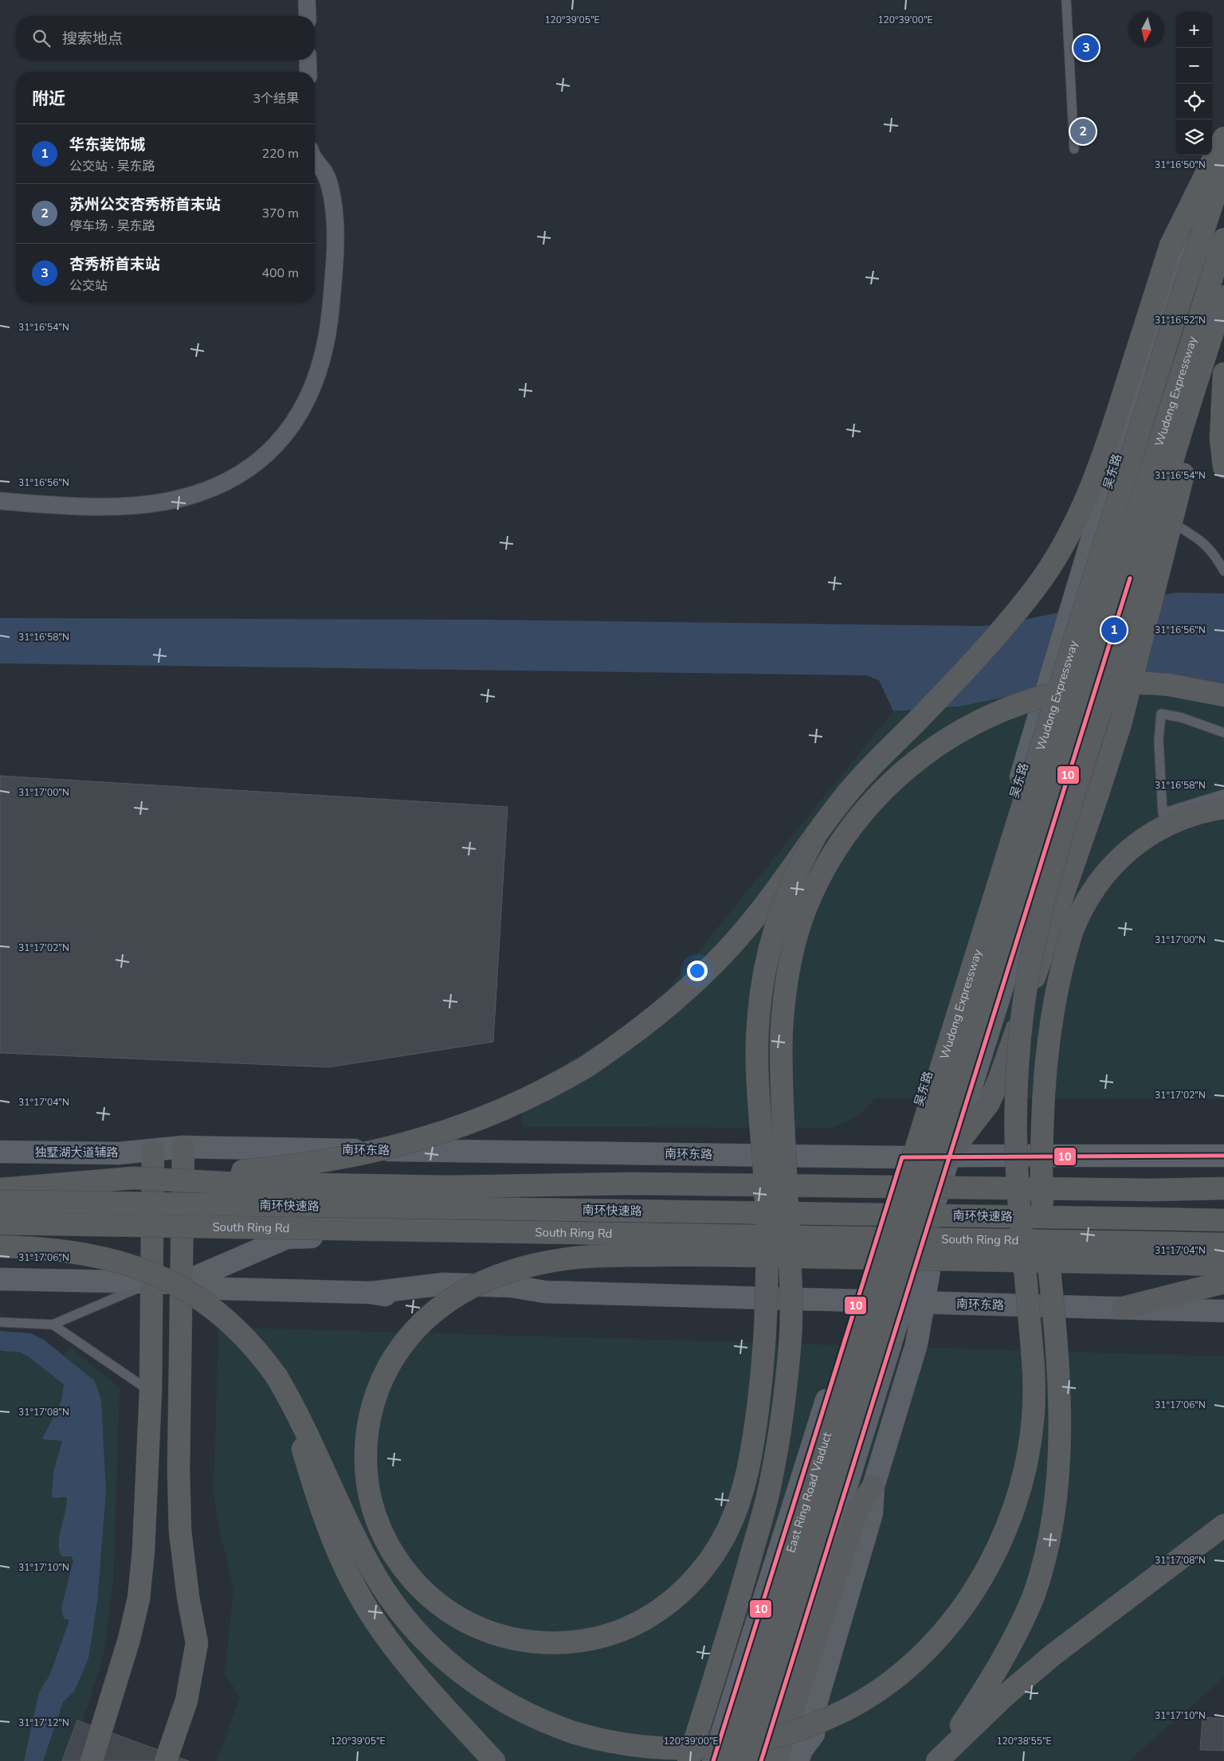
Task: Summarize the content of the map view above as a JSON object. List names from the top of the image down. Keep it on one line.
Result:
{"streets":{"highway":["Wudong Expressway","南环快速路","South Ring Rd","East Ring Road Viaduct"],"main road":["吴东路","南环东路","独墅湖大道辅路"]},"crossings":[["Wudong Expressway","East Ring Road Viaduct"],["吴东路","南环东路"],["南环东路","独墅湖大道辅路"]],"lines":["transit line 10"],"north":"bottom","page":{"map_buttons":["+","−"],"search":"搜索地点","pins":["3","2","1"],"heading":["附近","3个结果"],"list":[{"mark":"1","name":"华东装饰城","note":"公交站 · 吴东路","value":"220 m"},{"mark":"2","name":"苏州公交杏秀桥首末站","note":"停车场 · 吴东路","value":"370 m"},{"mark":"3","name":"杏秀桥首末站","note":"公交站","value":"400 m"}]},"coordinates":["120°39'05\"E","120°39'00\"E","31°16'50\"N","31°16'52\"N","31°16'54\"N","31°16'56\"N","31°16'58\"N","31°17'00\"N","31°17'02\"N","31°17'04\"N","31°17'06\"N","31°17'08\"N","31°17'10\"N","31°17'12\"N","120°38'55\"E"]}
